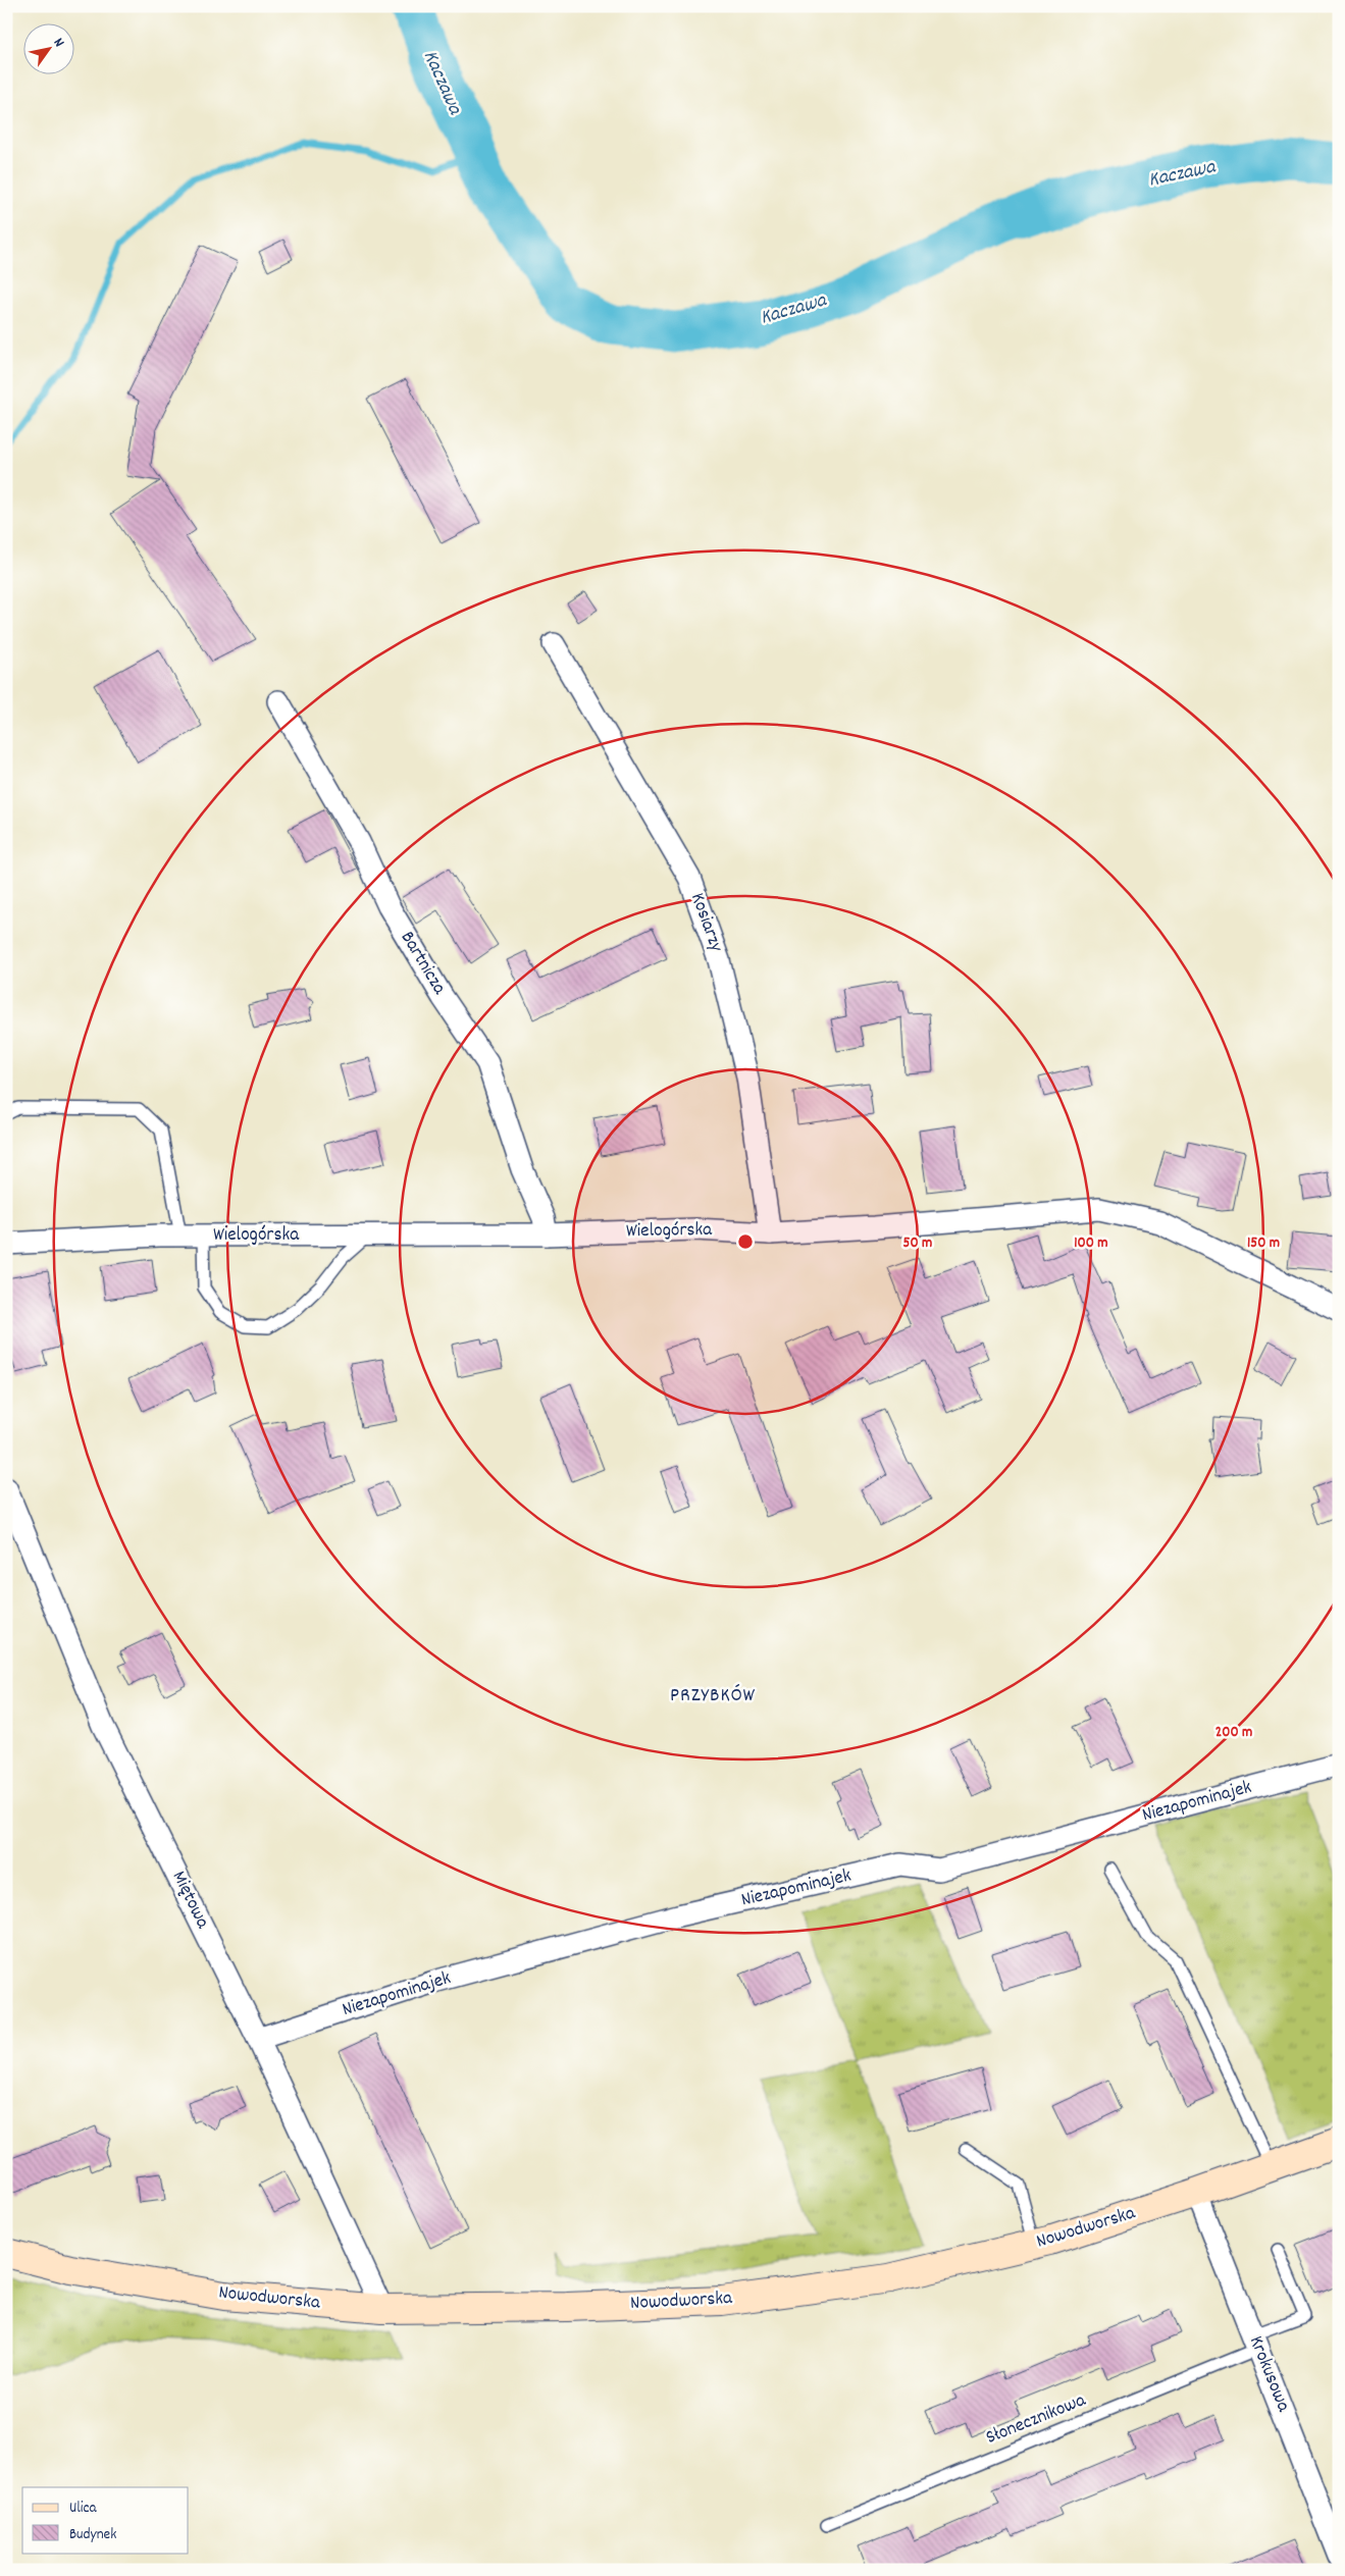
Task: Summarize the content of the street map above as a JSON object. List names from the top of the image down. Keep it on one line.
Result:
{"streets":{"street":["Kosiarzy","Bartnicza","Wielogórska","Niezapominajek","Miętowa","Nowodworska","Krokusowa"],"lane":["Słonecznikowa"]},"crossings":[["Kosiarzy","Wielogórska"],["Bartnicza","Wielogórska"],["Niezapominajek","Miętowa"],["Miętowa","Nowodworska"],["Nowodworska","Krokusowa"],["Krokusowa","Słonecznikowa"]],"districts":["PRZYBKÓW"],"water":["Kaczawa"],"legend":["Ulica","Budynek"],"north":"top right","rings":["50 m","100 m","150 m","200 m"]}
